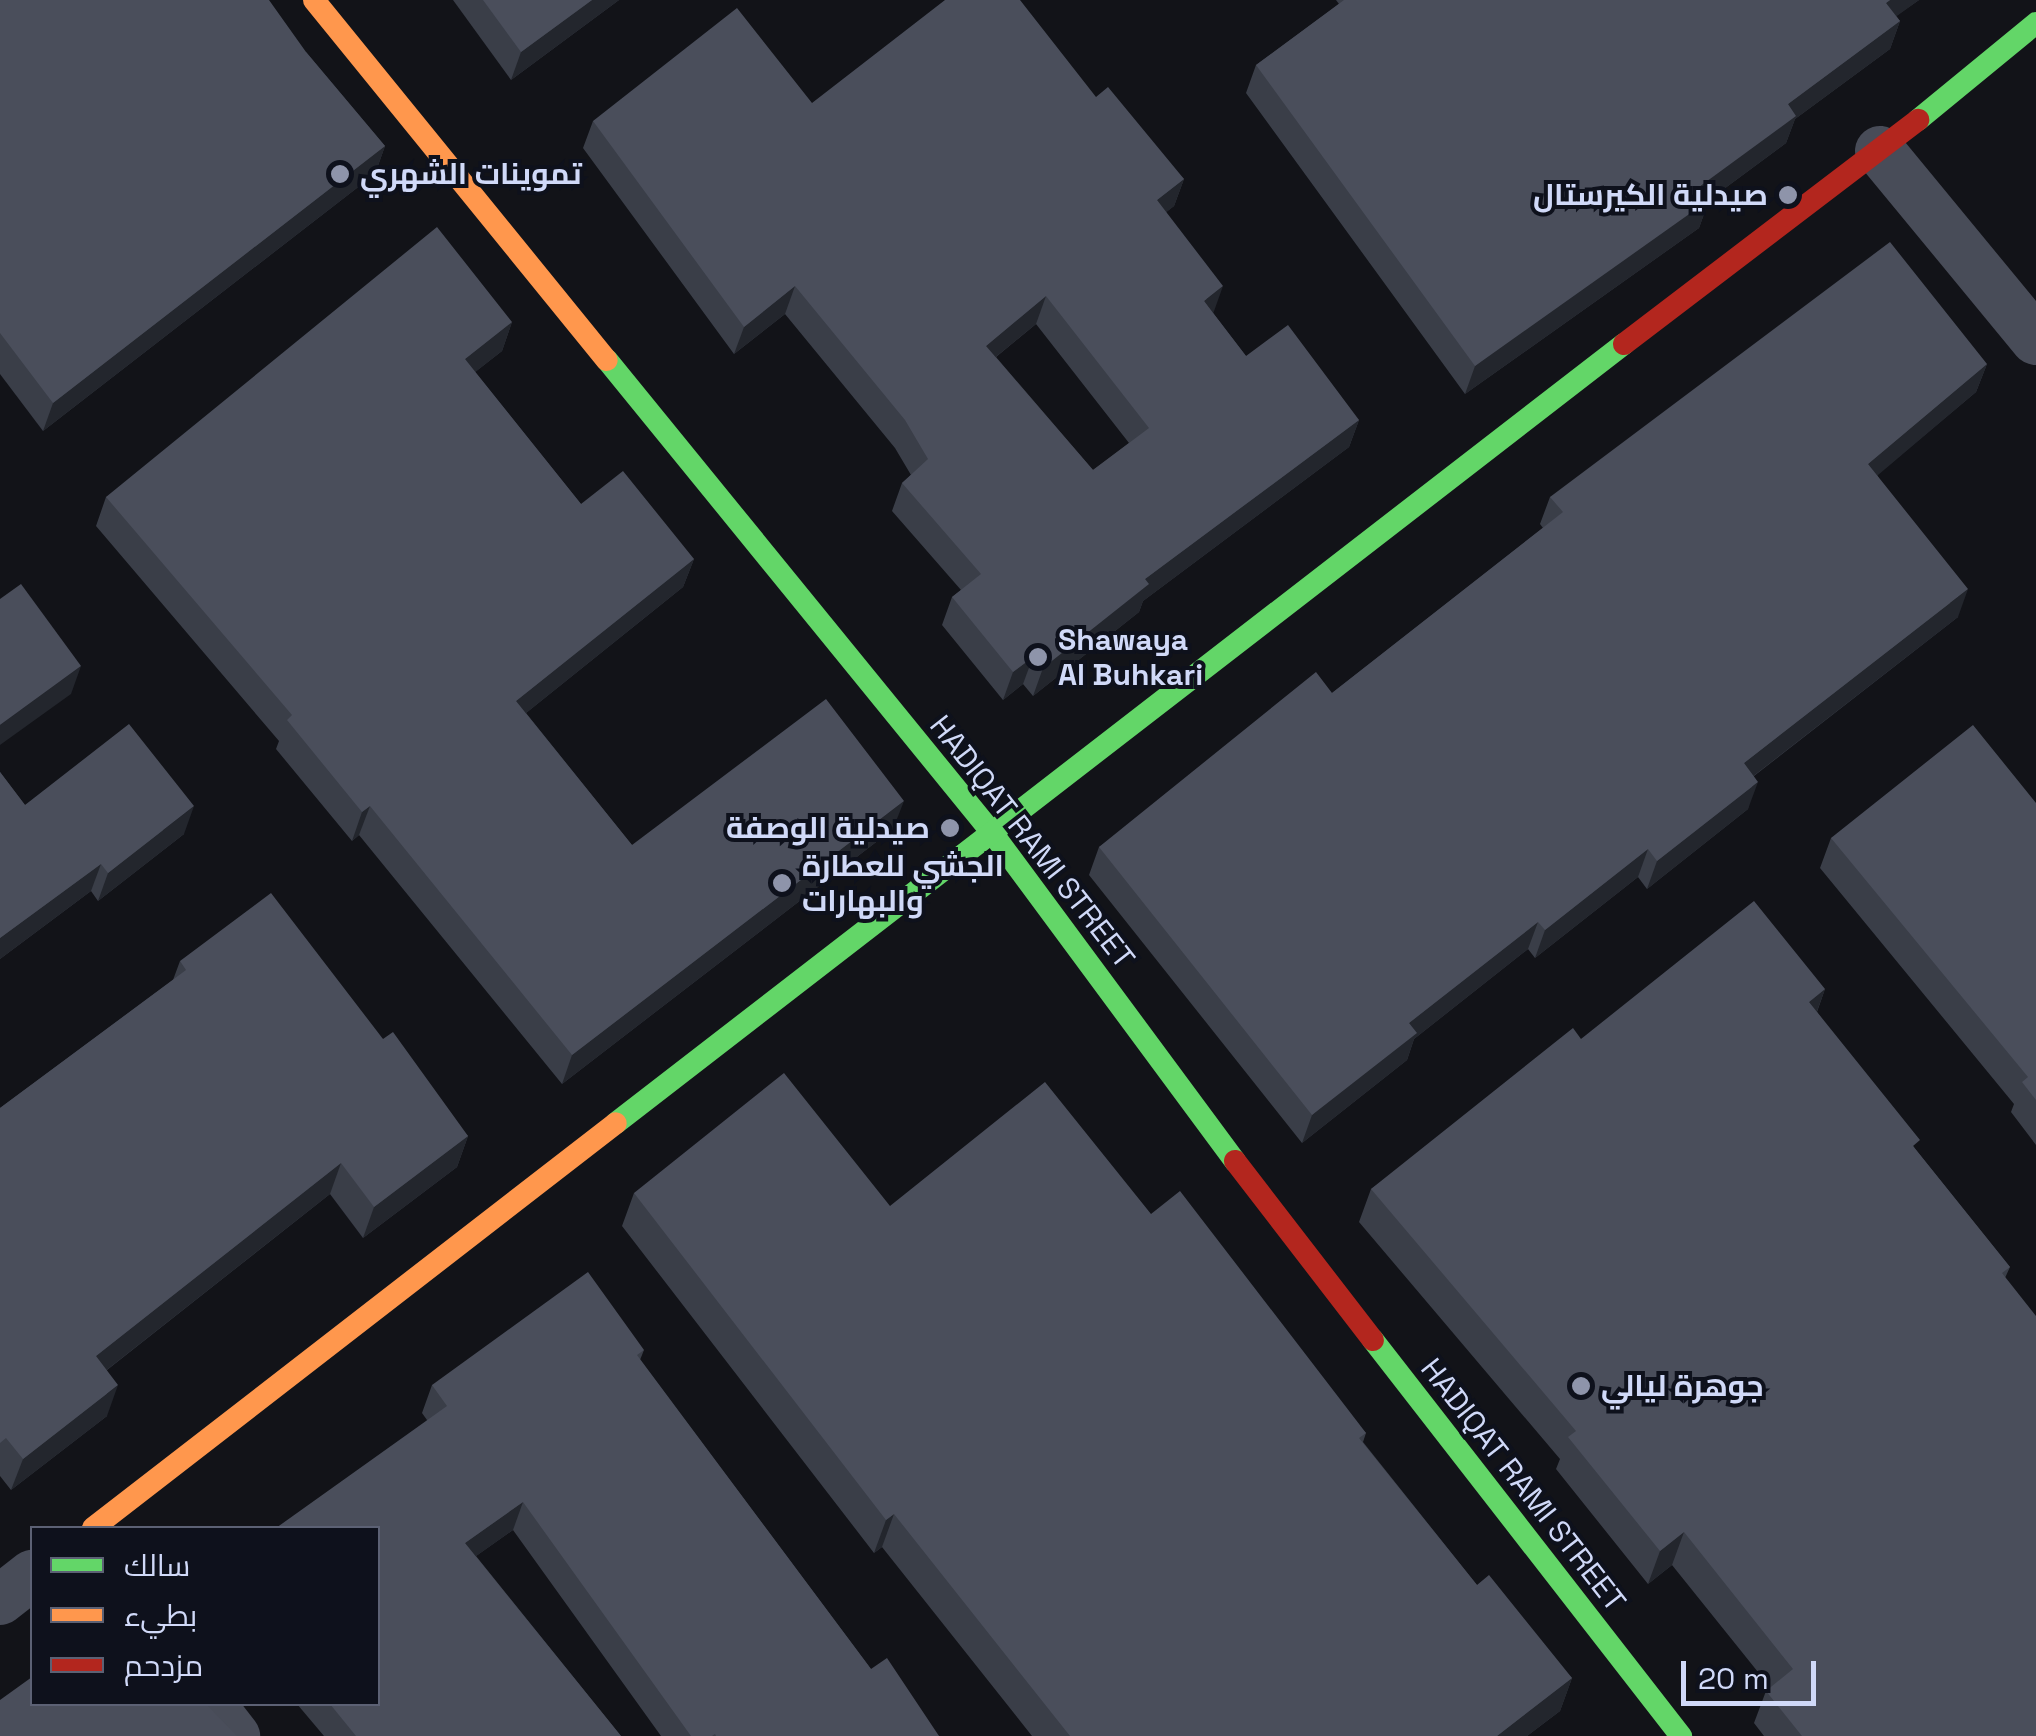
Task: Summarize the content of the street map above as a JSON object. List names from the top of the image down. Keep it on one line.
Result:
{"streets":{"street":["HADIQAT RAMI STREET"]},"places":["تموينات الشهري","صيدلية الكيرستال","Shawaya Al Buhkari","صيدلية الوصفة","الجشي للعطارة والبهارات","جوهرة ليالي"],"legend":["سالك","بطيء","مزدحم"],"scale_bar":"20 m"}
